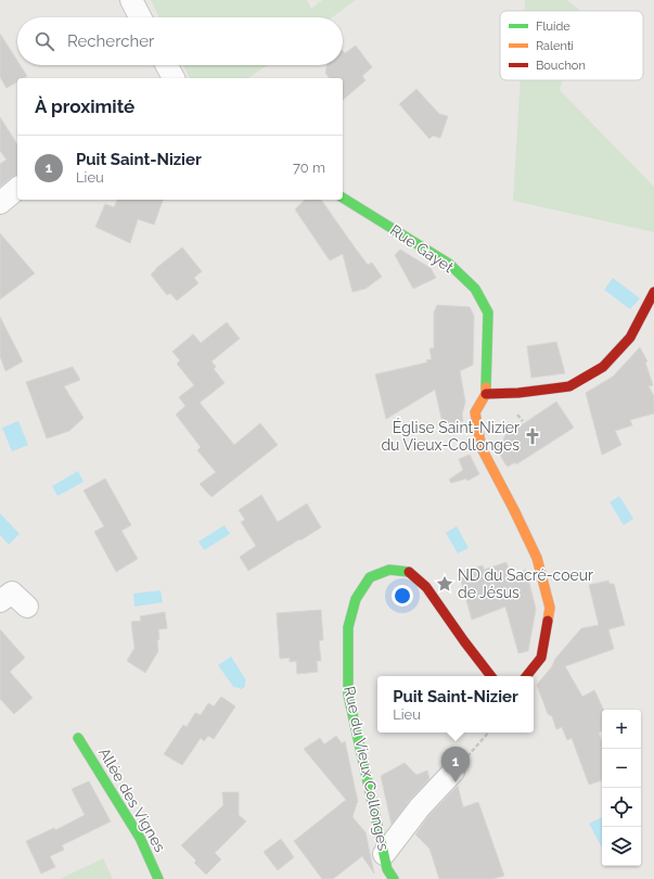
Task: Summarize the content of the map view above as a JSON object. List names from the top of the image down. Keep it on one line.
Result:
{"streets":{"street":["Rue Gayet","Rue du Vieux Collonges","Allée des Vignes"]},"places":{"church":["Église Saint-Nizier du Vieux-Collonges"],"place":["ND du Sacré-coeur de Jésus"]},"legend":["Fluide","Ralenti","Bouchon"],"page":{"search":"Rechercher","heading":"À proximité","list":[{"mark":"1","name":"Puit Saint-Nizier","note":"Lieu","value":"70 m"}],"popup":["Puit Saint-Nizier","Lieu"],"map_buttons":["+","−"],"pins":"1"}}
